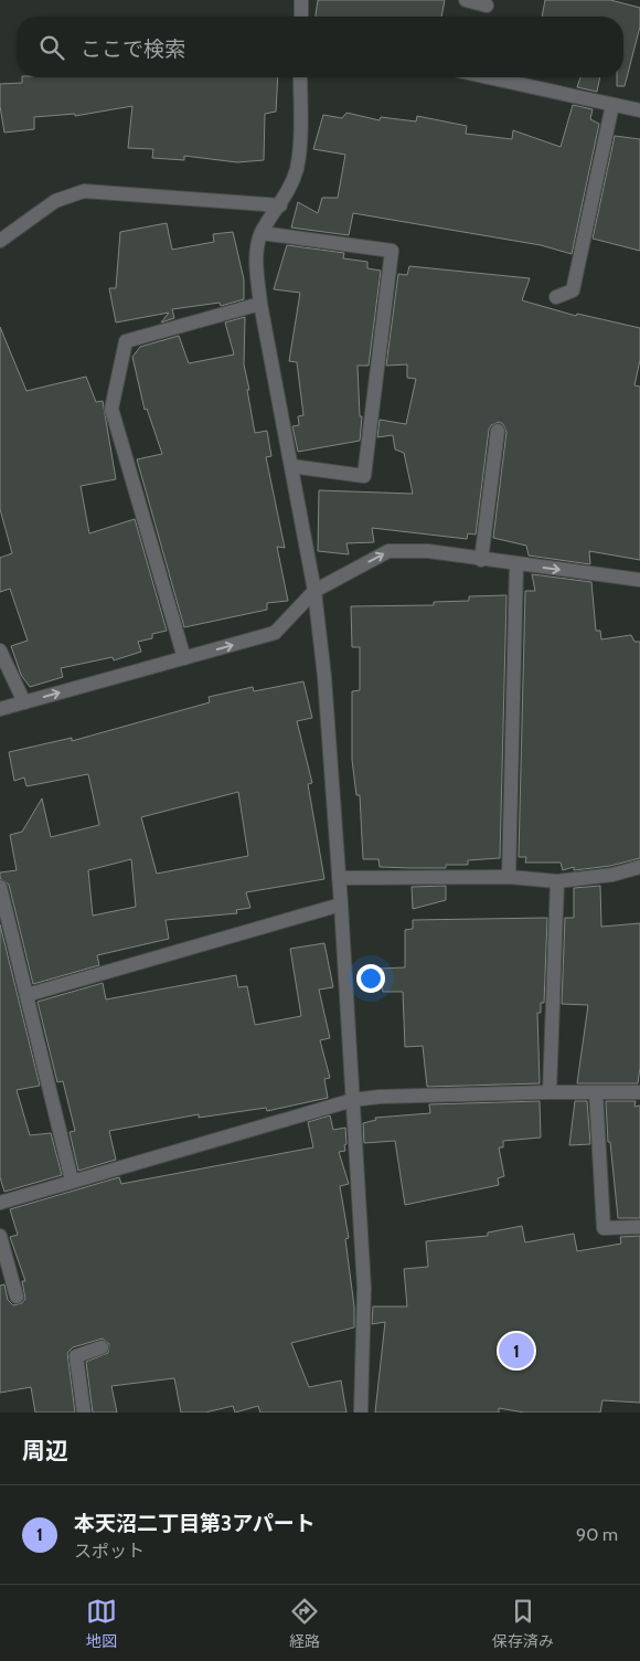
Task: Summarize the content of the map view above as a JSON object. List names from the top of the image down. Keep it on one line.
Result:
{"page":{"search":"ここで検索","pins":"1","heading":"周辺","list":[{"mark":"1","name":"本天沼二丁目第3アパート","note":"スポット","value":"90 m"}],"nav":["地図","経路","保存済み"]}}
